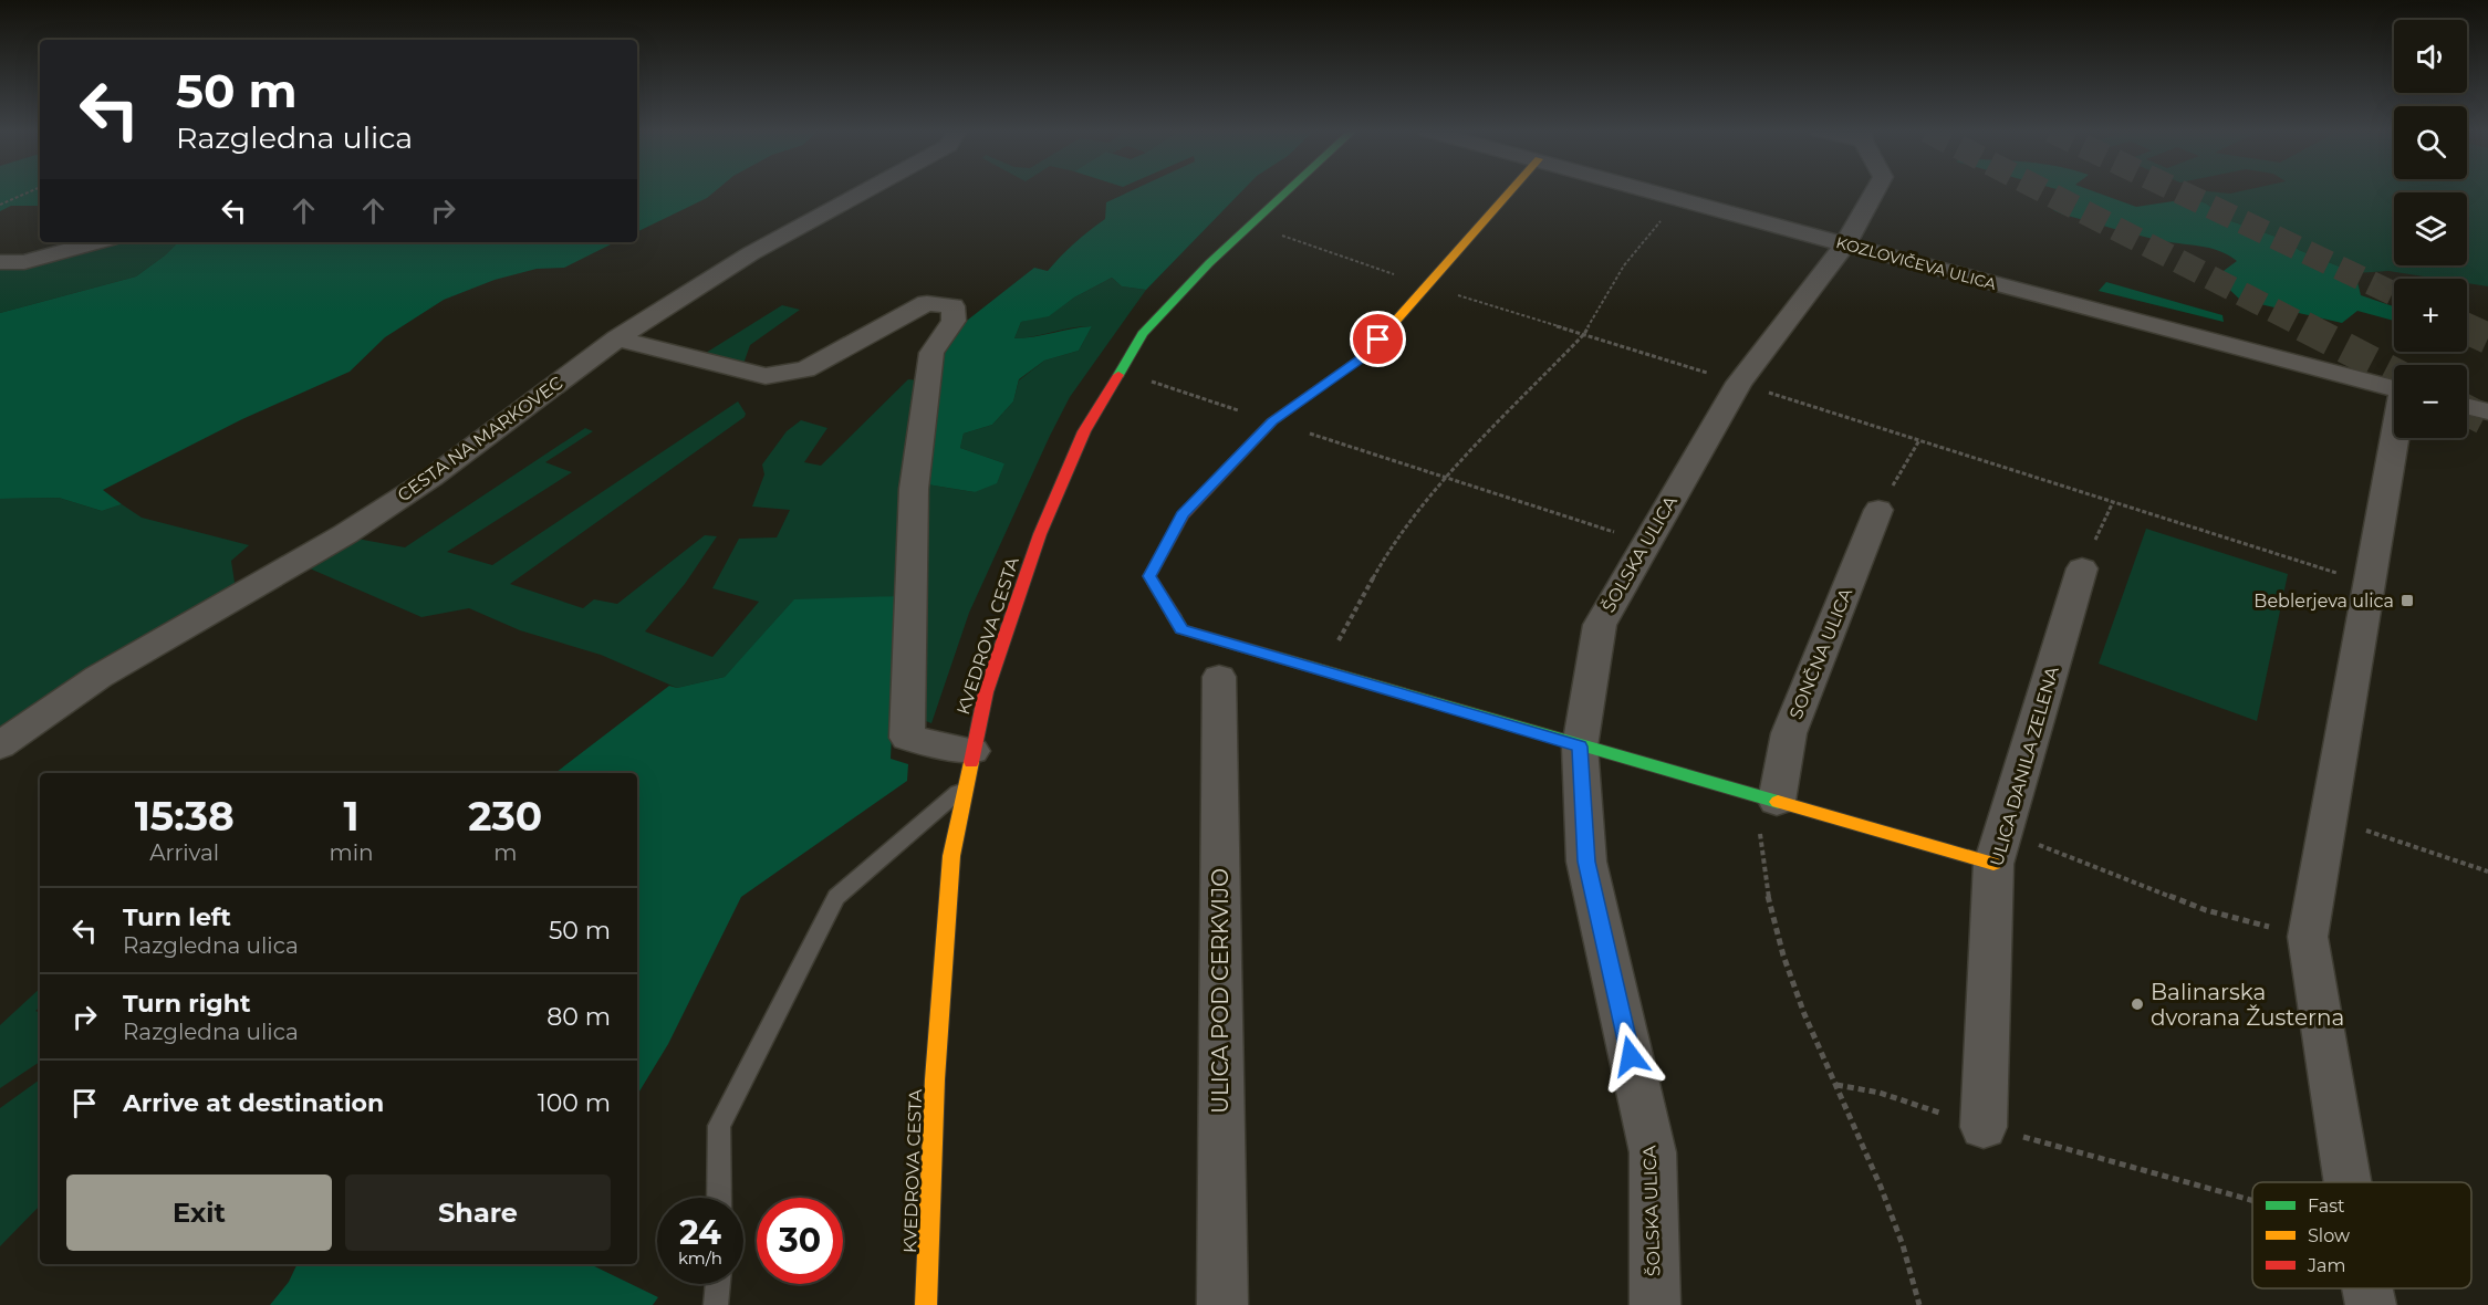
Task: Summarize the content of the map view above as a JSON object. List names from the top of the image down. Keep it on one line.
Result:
{"streets":{"street":["KOZLOVIČEVA ULICA","CESTA NA MARKOVEC","ŠOLSKA ULICA","KVEDROVA CESTA","SONČNA ULICA","ULICA DANILA ZELENA","ULICA POD CERKVIJO"]},"crossings":[["KOZLOVIČEVA ULICA","ŠOLSKA ULICA"]],"places":{"transit":["Beblerjeva ulica"],"other":["Balinarska dvorana Žusterna"]},"legend":["Fast","Slow","Jam"],"page":{"map_buttons":["+","−"],"turn":["50 m","Razgledna ulica"],"eta":["15:38","Arrival","1","min","230","m"],"list":[{"name":"Turn left","note":"Razgledna ulica","value":"50 m"},{"name":"Turn right","note":"Razgledna ulica","value":"80 m"},{"name":"Arrive at destination","value":"100 m"}],"buttons":["Exit","Share"],"speed":"24 km/h","limit":"30"}}
